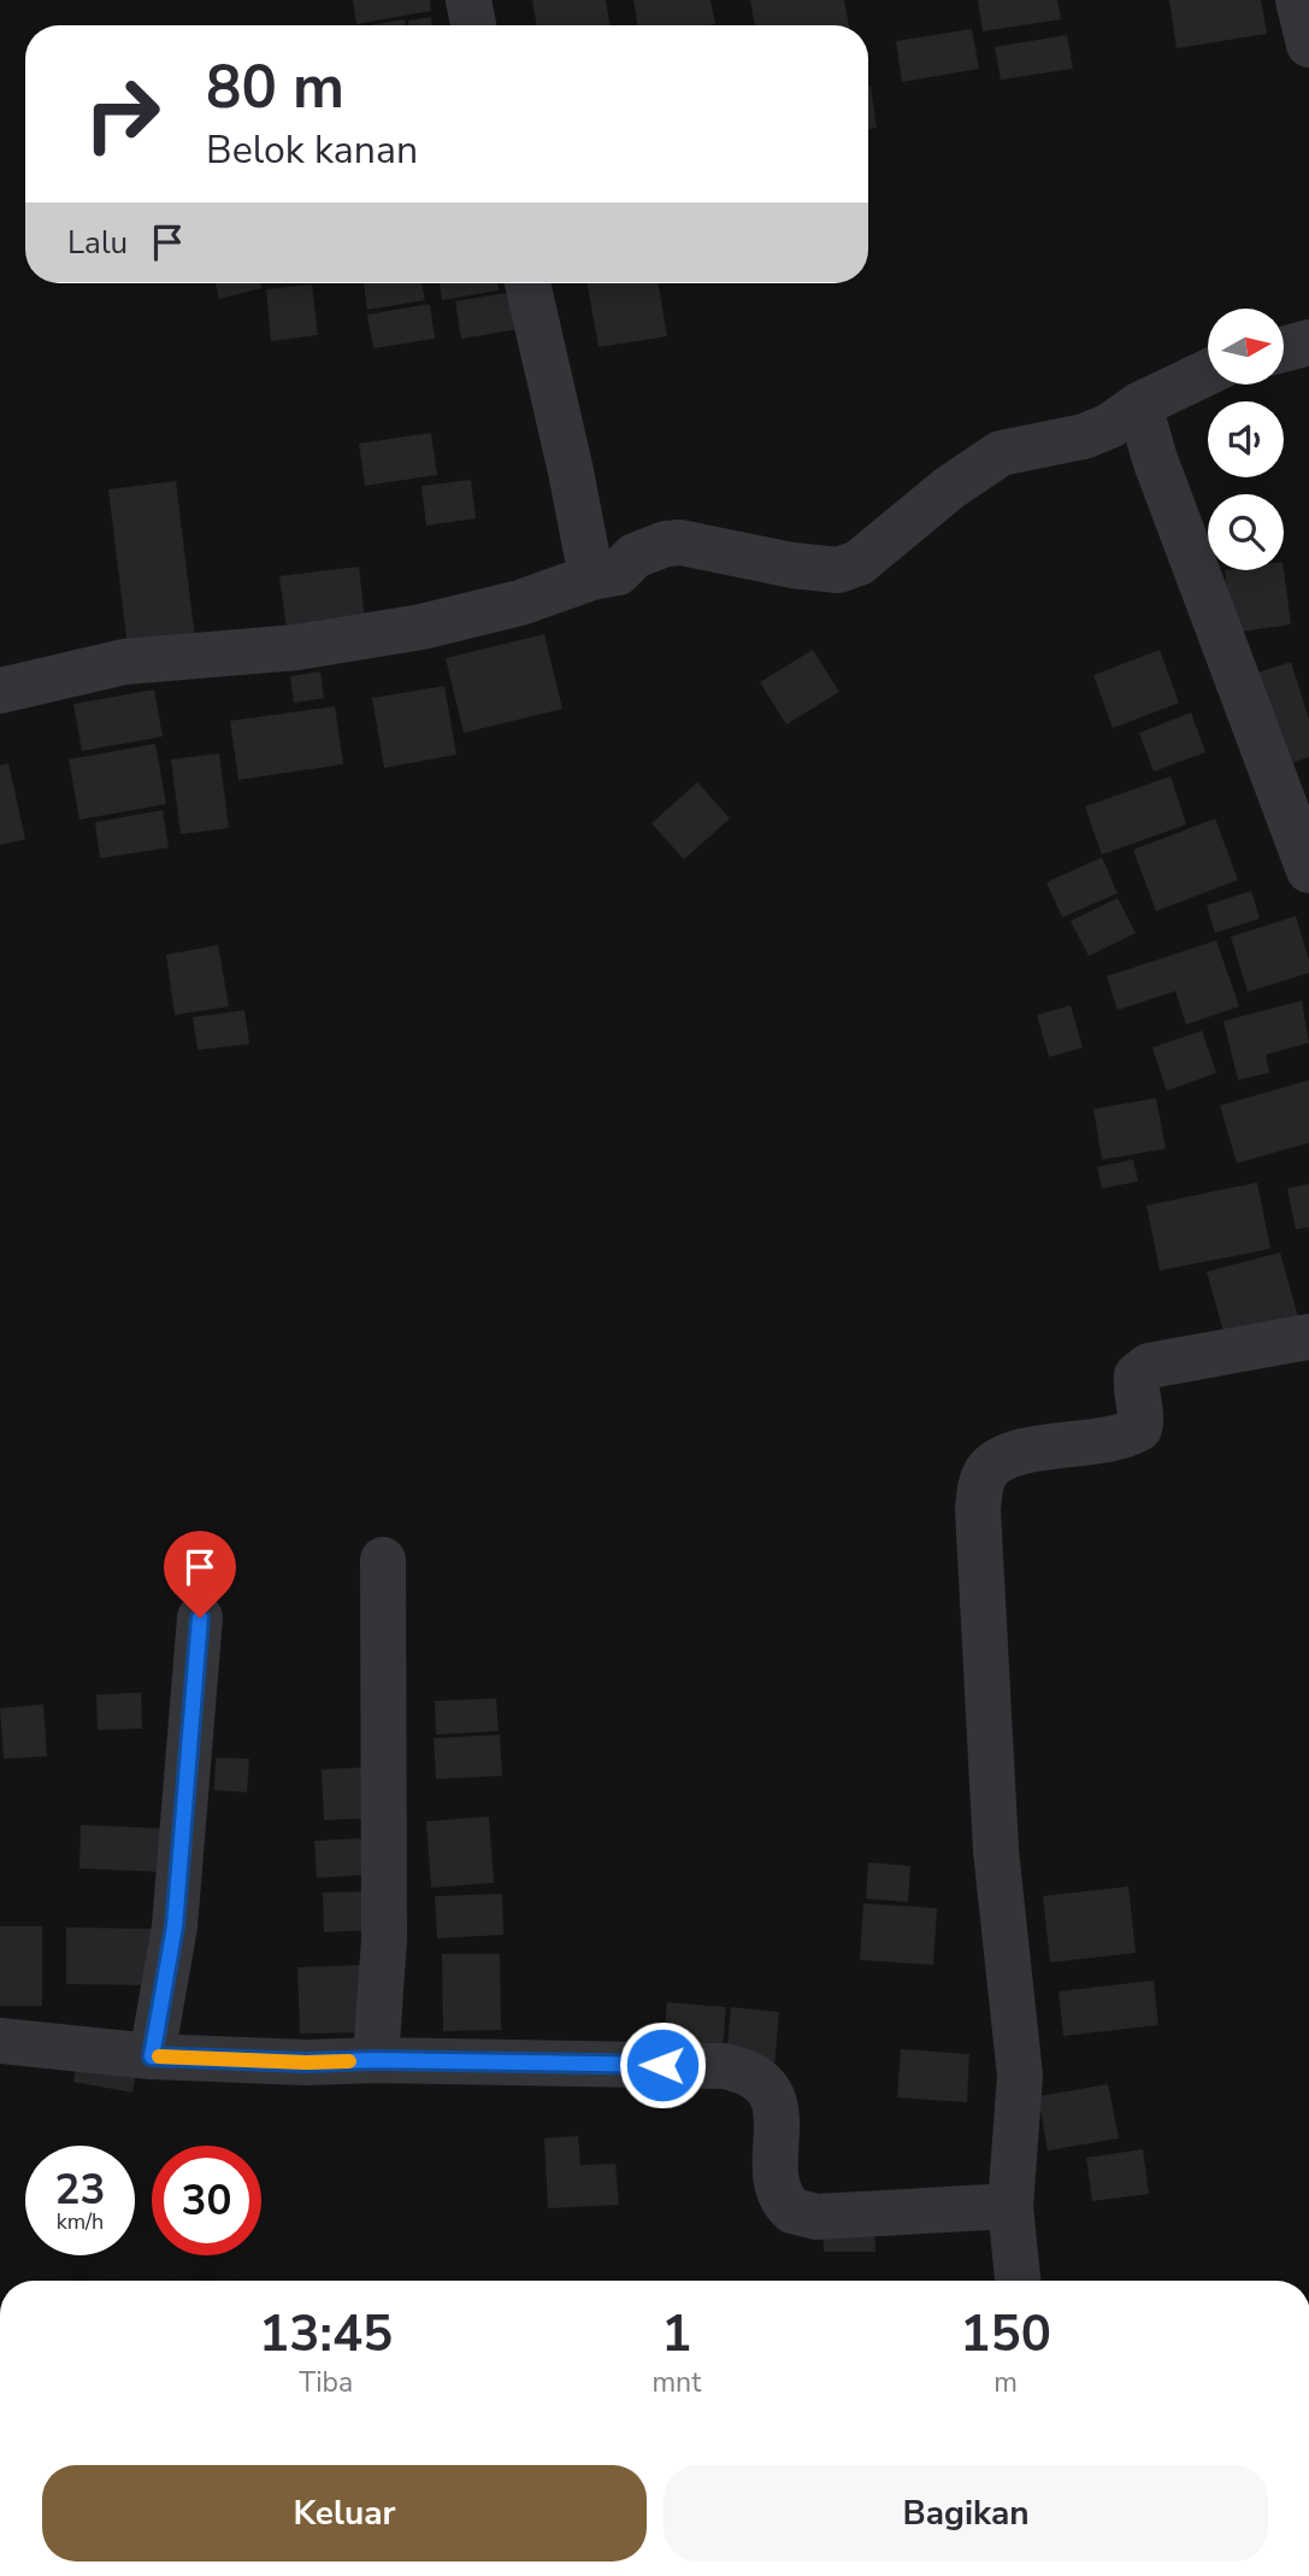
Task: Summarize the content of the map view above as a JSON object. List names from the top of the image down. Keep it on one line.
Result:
{"north":"right","page":{"turn":["80 m","Belok kanan"],"then":"Lalu","speed":"23 km/h","limit":"30","eta":["13:45","Tiba","1","mnt","150","m"],"buttons":["Keluar","Bagikan"]}}
